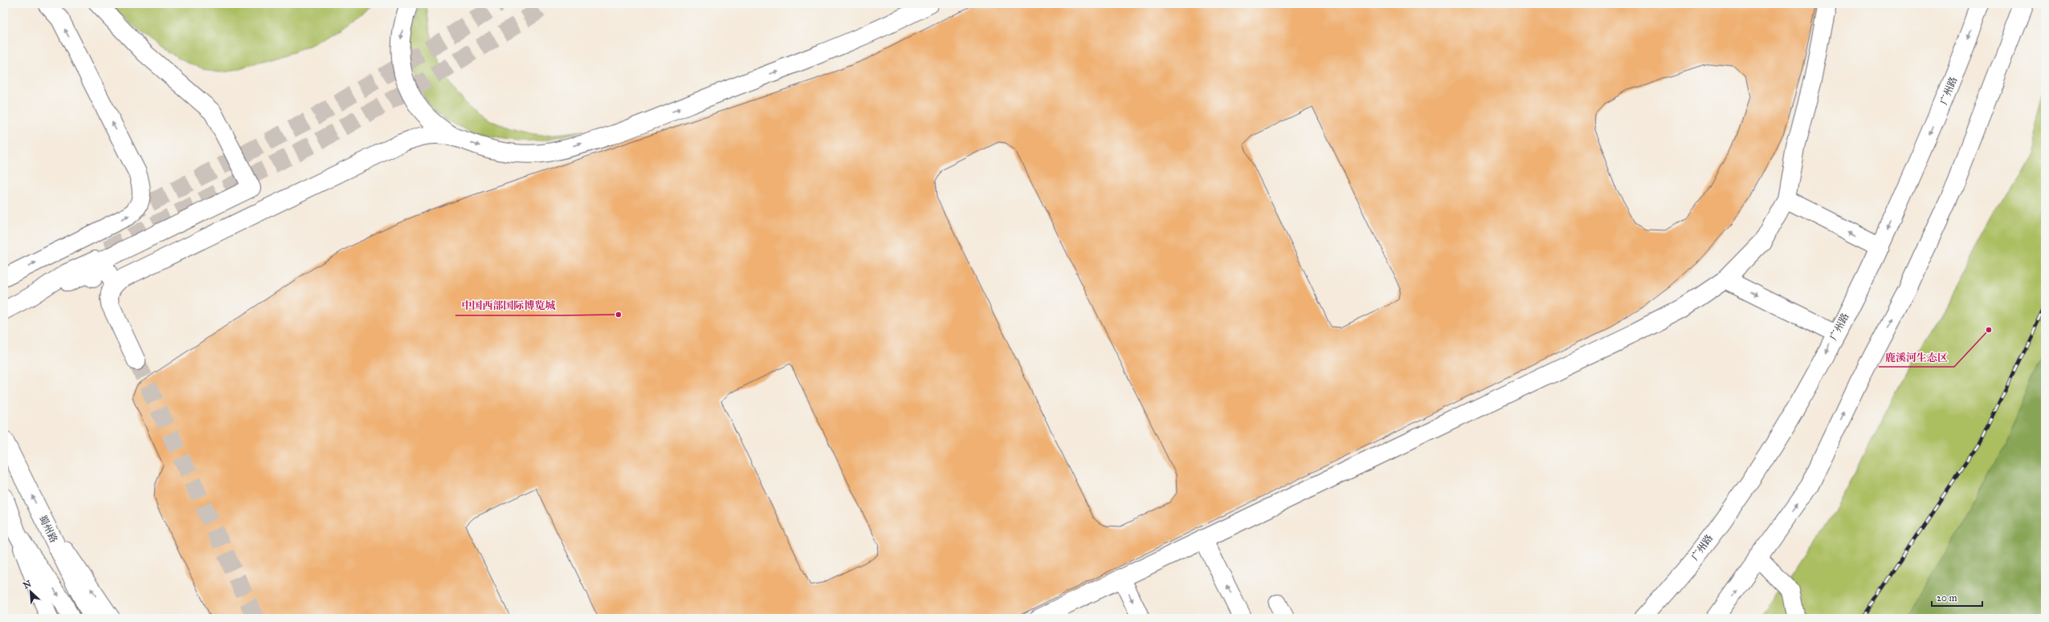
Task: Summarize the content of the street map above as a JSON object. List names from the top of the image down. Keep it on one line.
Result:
{"streets":{"main road":["广州路","蜀州路"]},"places":["中国西部国际博览城","鹿溪河生态区"],"scale_bar":"20 m","north":"top left"}
